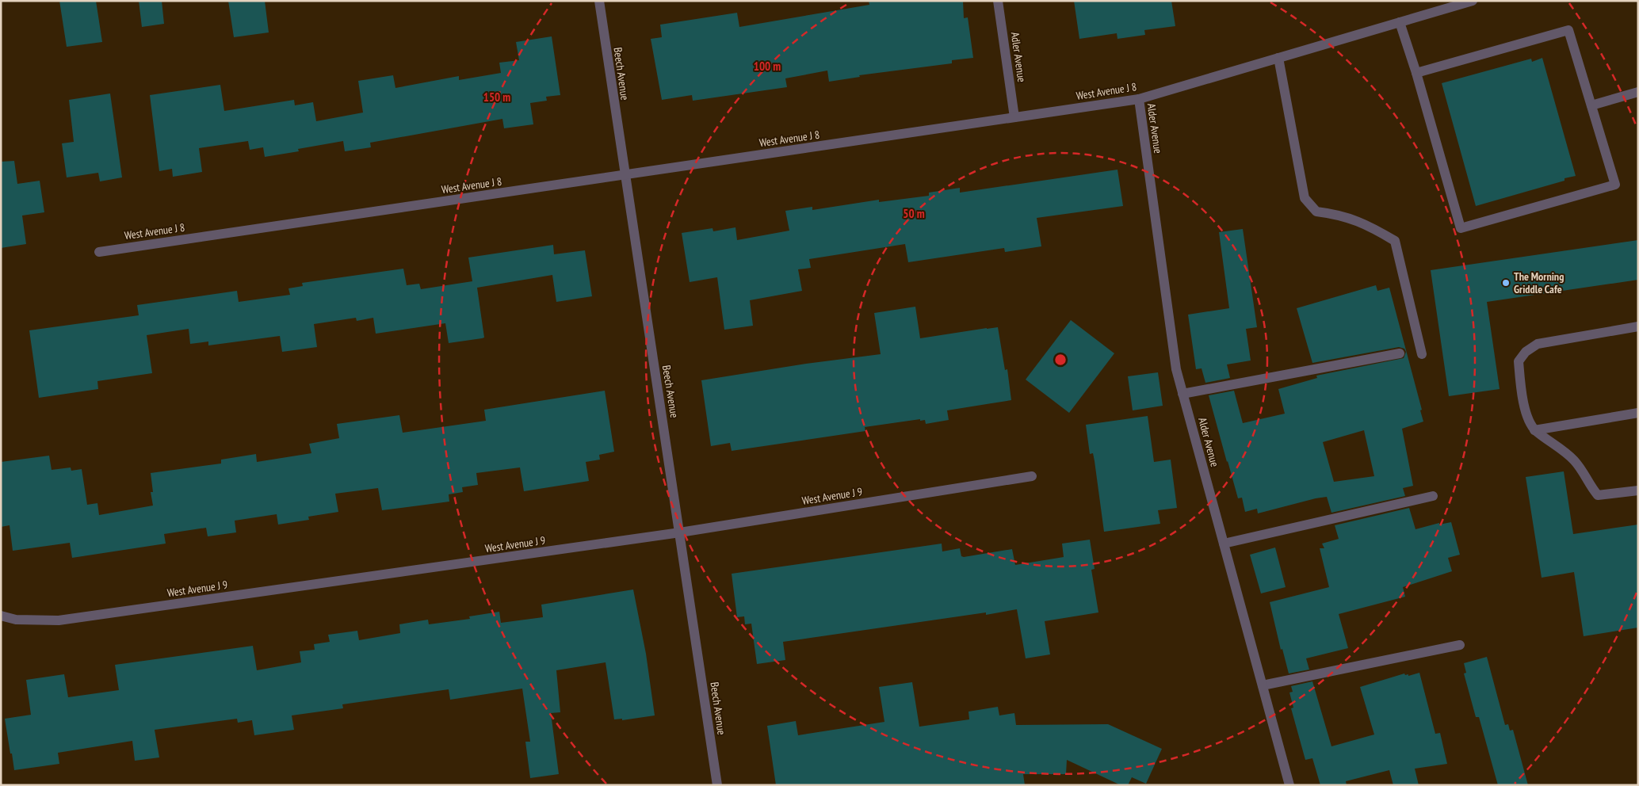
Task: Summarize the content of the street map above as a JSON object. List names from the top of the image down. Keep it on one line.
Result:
{"streets":{"street":["Adler Avenue","Beech Avenue","West Avenue J 8","Alder Avenue","West Avenue J 9"]},"crossings":[["Adler Avenue","West Avenue J 8"],["Beech Avenue","West Avenue J 8"],["Beech Avenue","West Avenue J 9"],["West Avenue J 8","Alder Avenue"]],"places":["The Morning Griddle Cafe"],"rings":["100 m","150 m","50 m"]}
